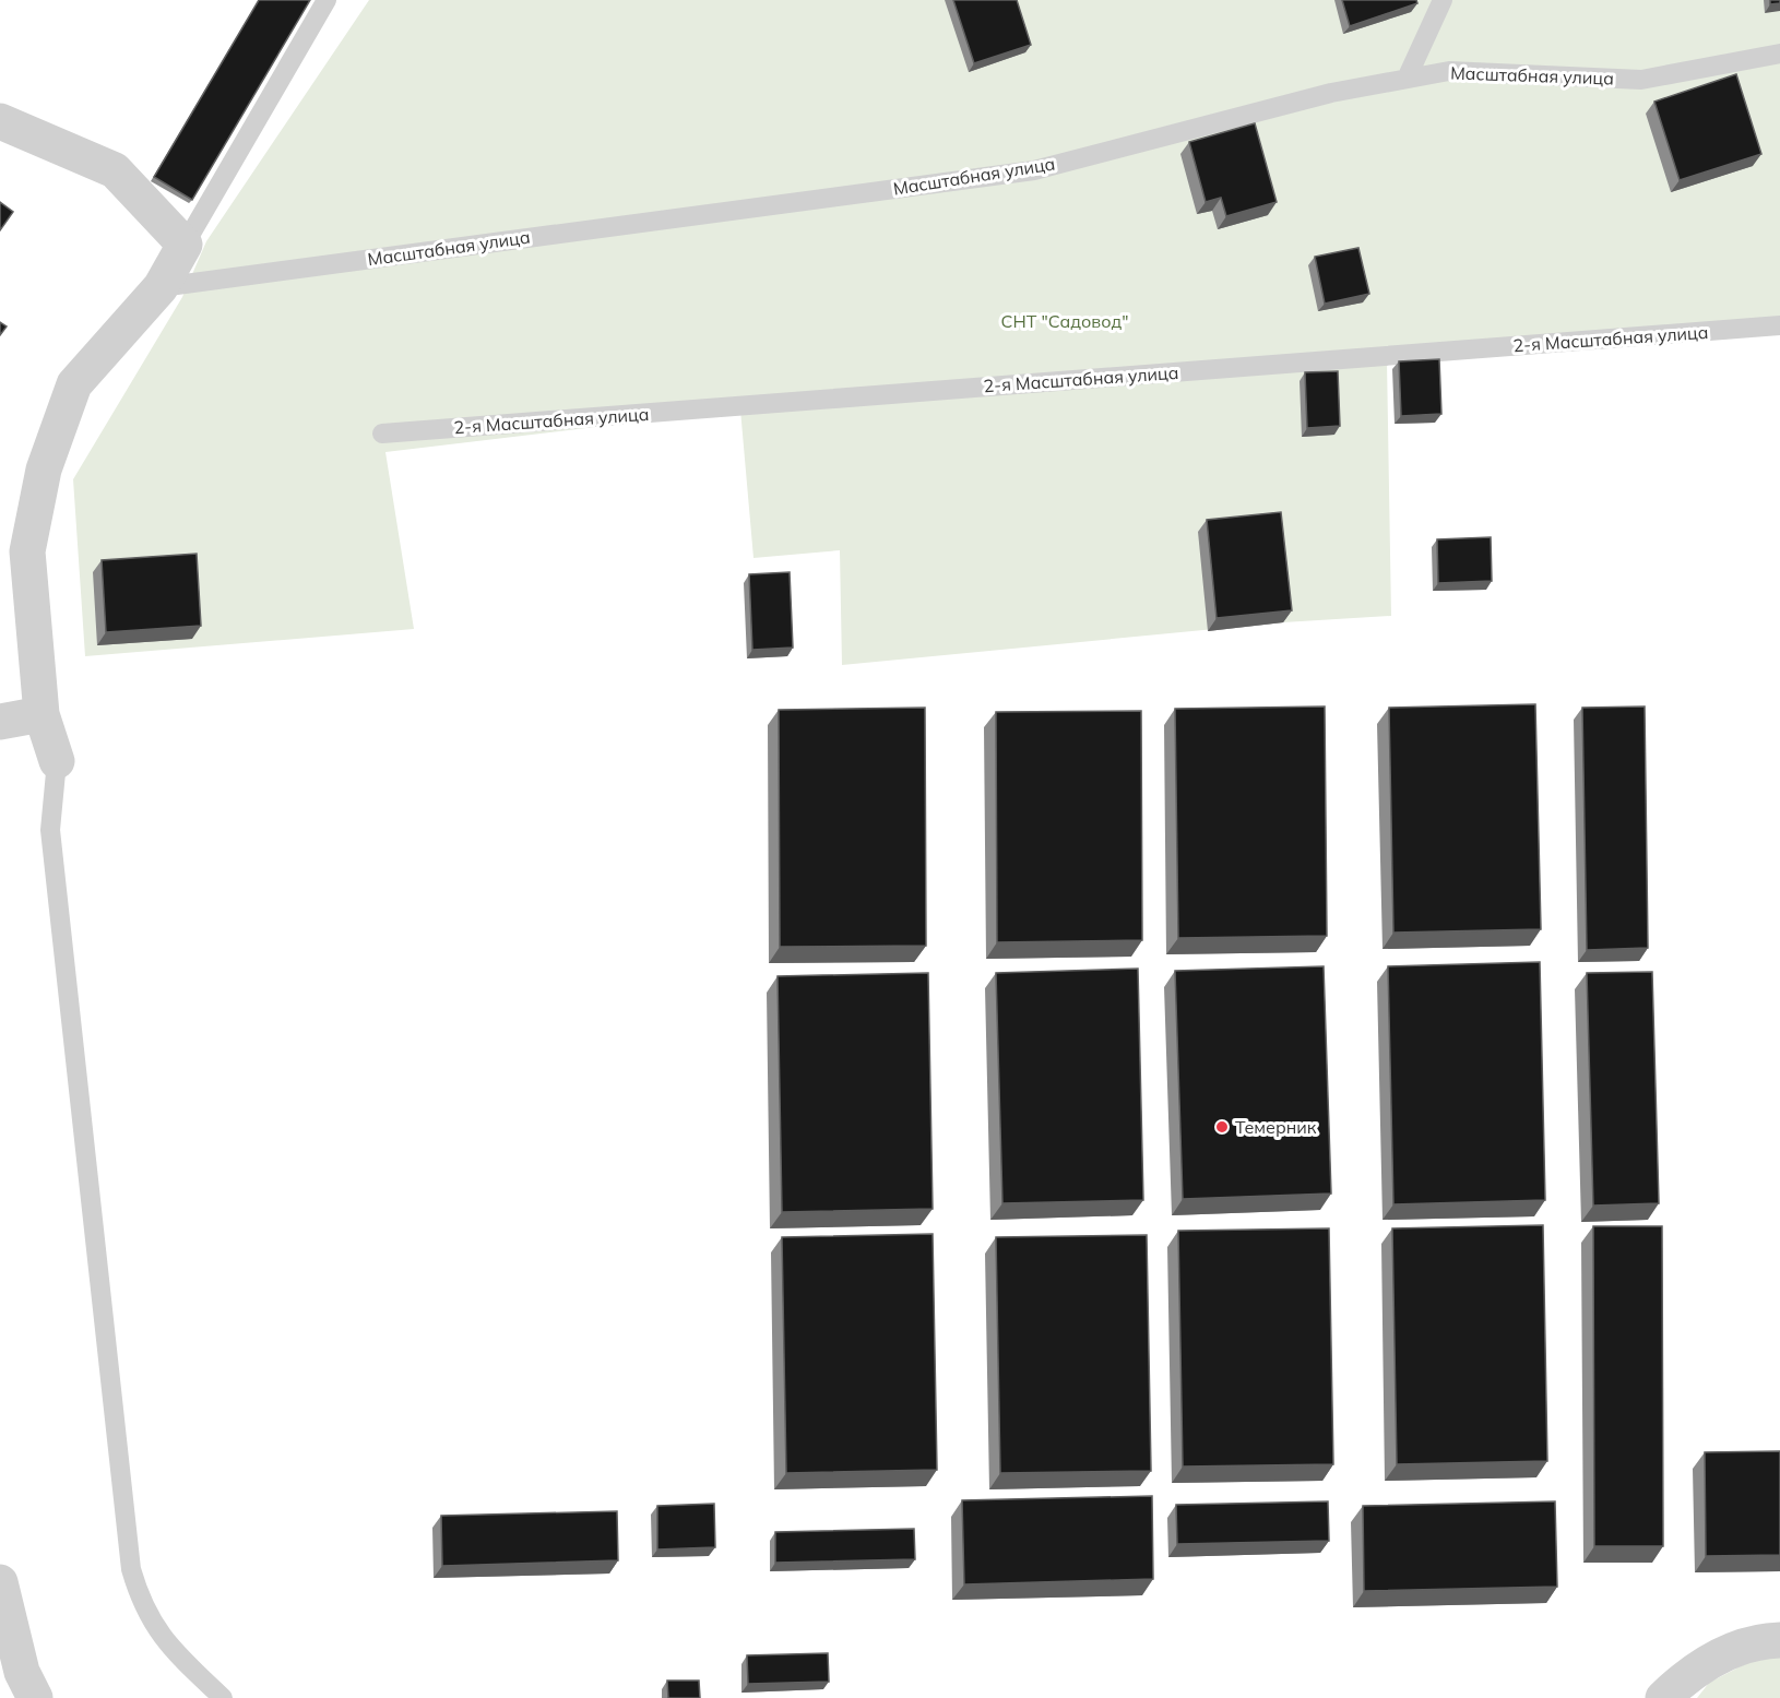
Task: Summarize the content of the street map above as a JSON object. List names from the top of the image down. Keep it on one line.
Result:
{"streets":{"lane":["Масштабная улица","2-я Масштабная улица"]},"parks":["СНТ \"Садовод\""],"places":["Темерник"]}
